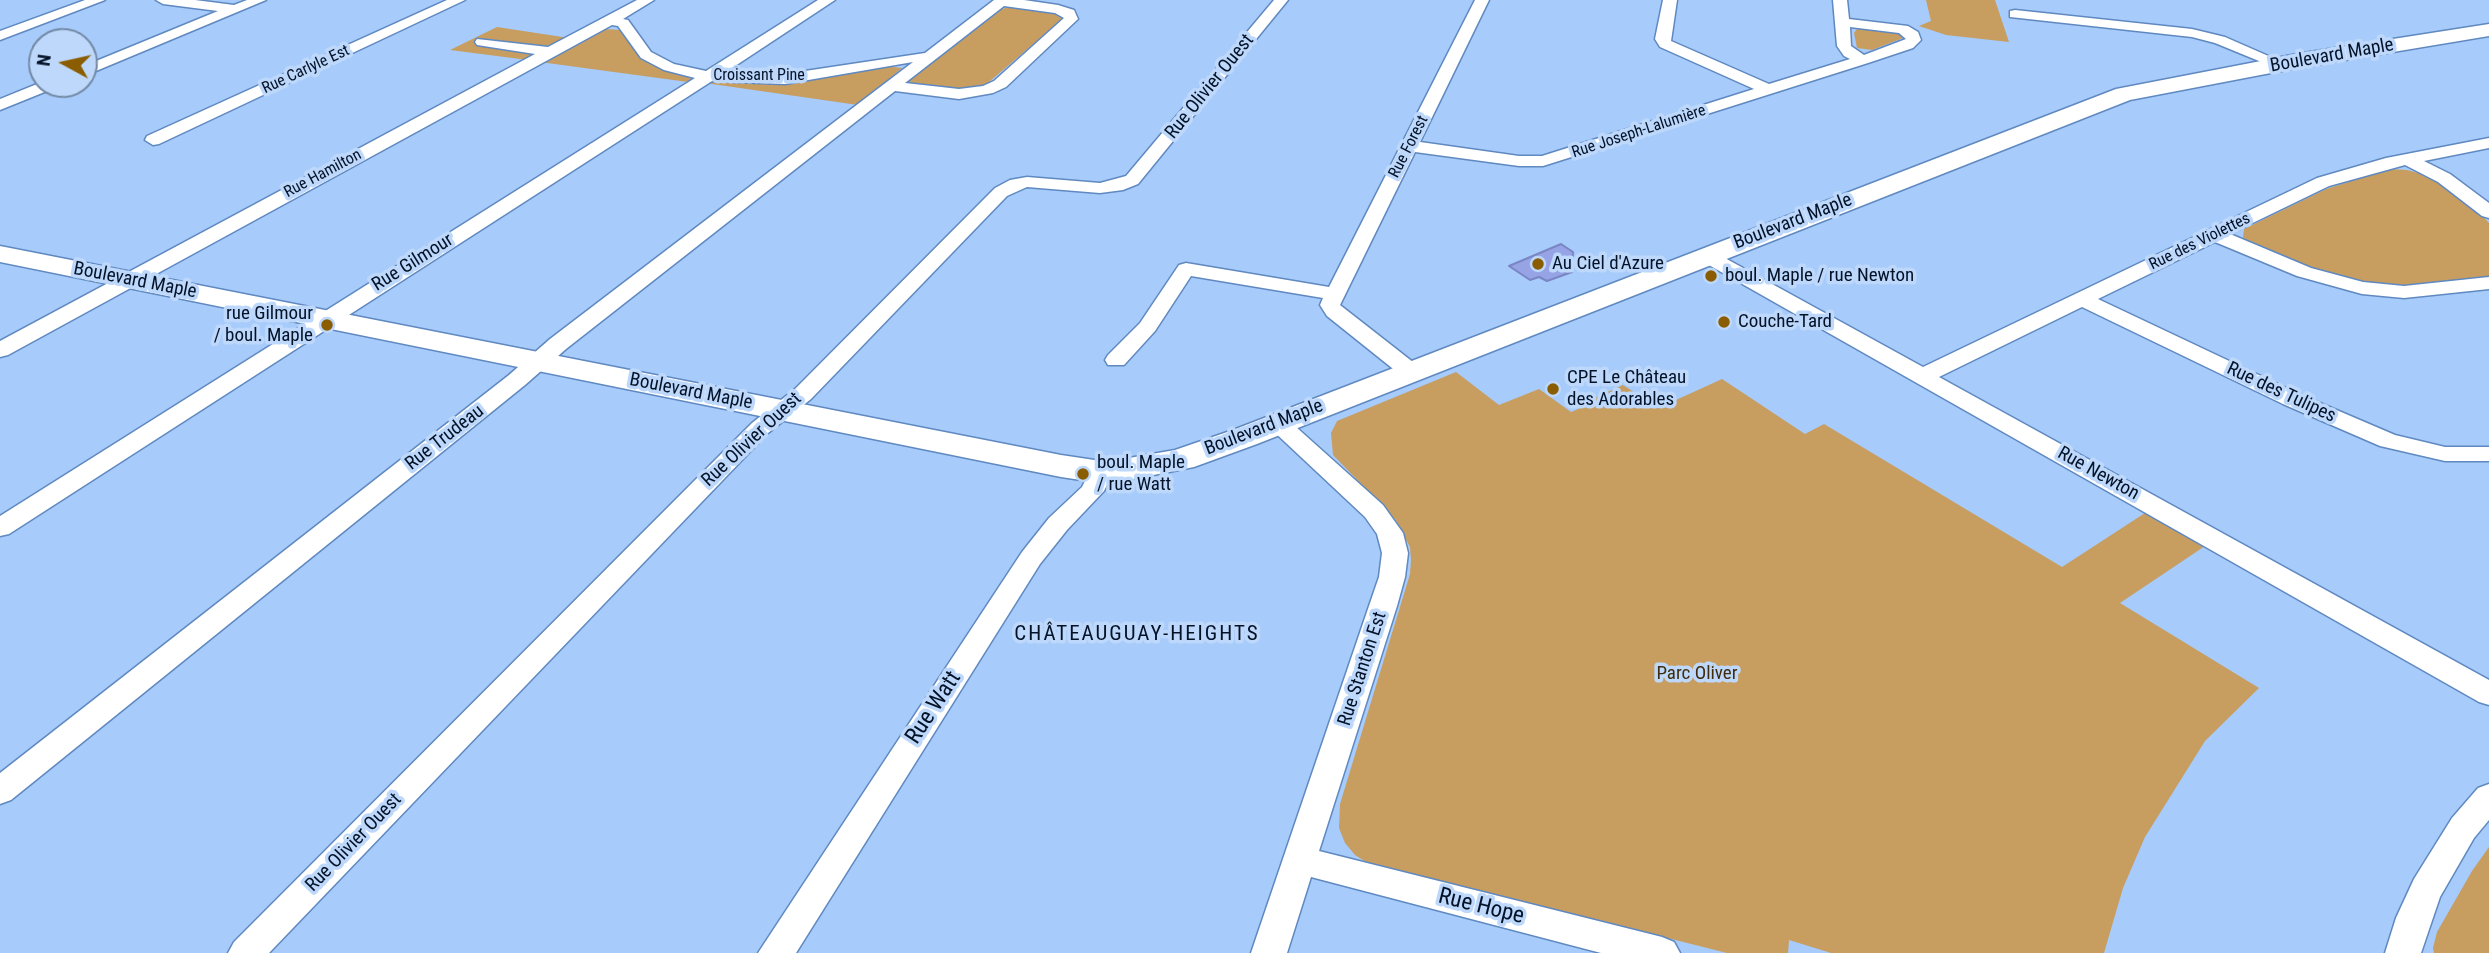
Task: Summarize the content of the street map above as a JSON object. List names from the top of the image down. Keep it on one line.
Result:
{"streets":{"street":["Boulevard Maple","Rue Carlyle Est","Croissant Pine","Rue Olivier Ouest","Rue Joseph-Lalumière","Rue Forest","Rue Hamilton","Rue des Violettes","Rue Gilmour","Rue des Tulipes","Rue Trudeau","Rue Newton","Rue Stanton Est","Rue Watt","Rue Hope"]},"crossings":[["Boulevard Maple","Rue Olivier Ouest"],["Boulevard Maple","Rue Hamilton"],["Boulevard Maple","Rue Gilmour"],["Boulevard Maple","Rue Trudeau"],["Boulevard Maple","Rue Newton"],["Boulevard Maple","Rue Stanton Est"],["Boulevard Maple","Rue Watt"],["Croissant Pine","Rue Hamilton"],["Croissant Pine","Rue Gilmour"],["Croissant Pine","Rue Trudeau"],["Rue Joseph-Lalumière","Rue Forest"],["Rue des Violettes","Rue des Tulipes"],["Rue des Violettes","Rue Newton"],["Rue Stanton Est","Rue Hope"]],"districts":["CHÂTEAUGUAY-HEIGHTS"],"parks":["Parc Oliver"],"places":["Au Ciel d'Azure","boul. Maple / rue Newton","Couche-Tard","rue Gilmour / boul. Maple","CPE Le Château des Adorables","boul. Maple / rue Watt"],"north":"left"}
